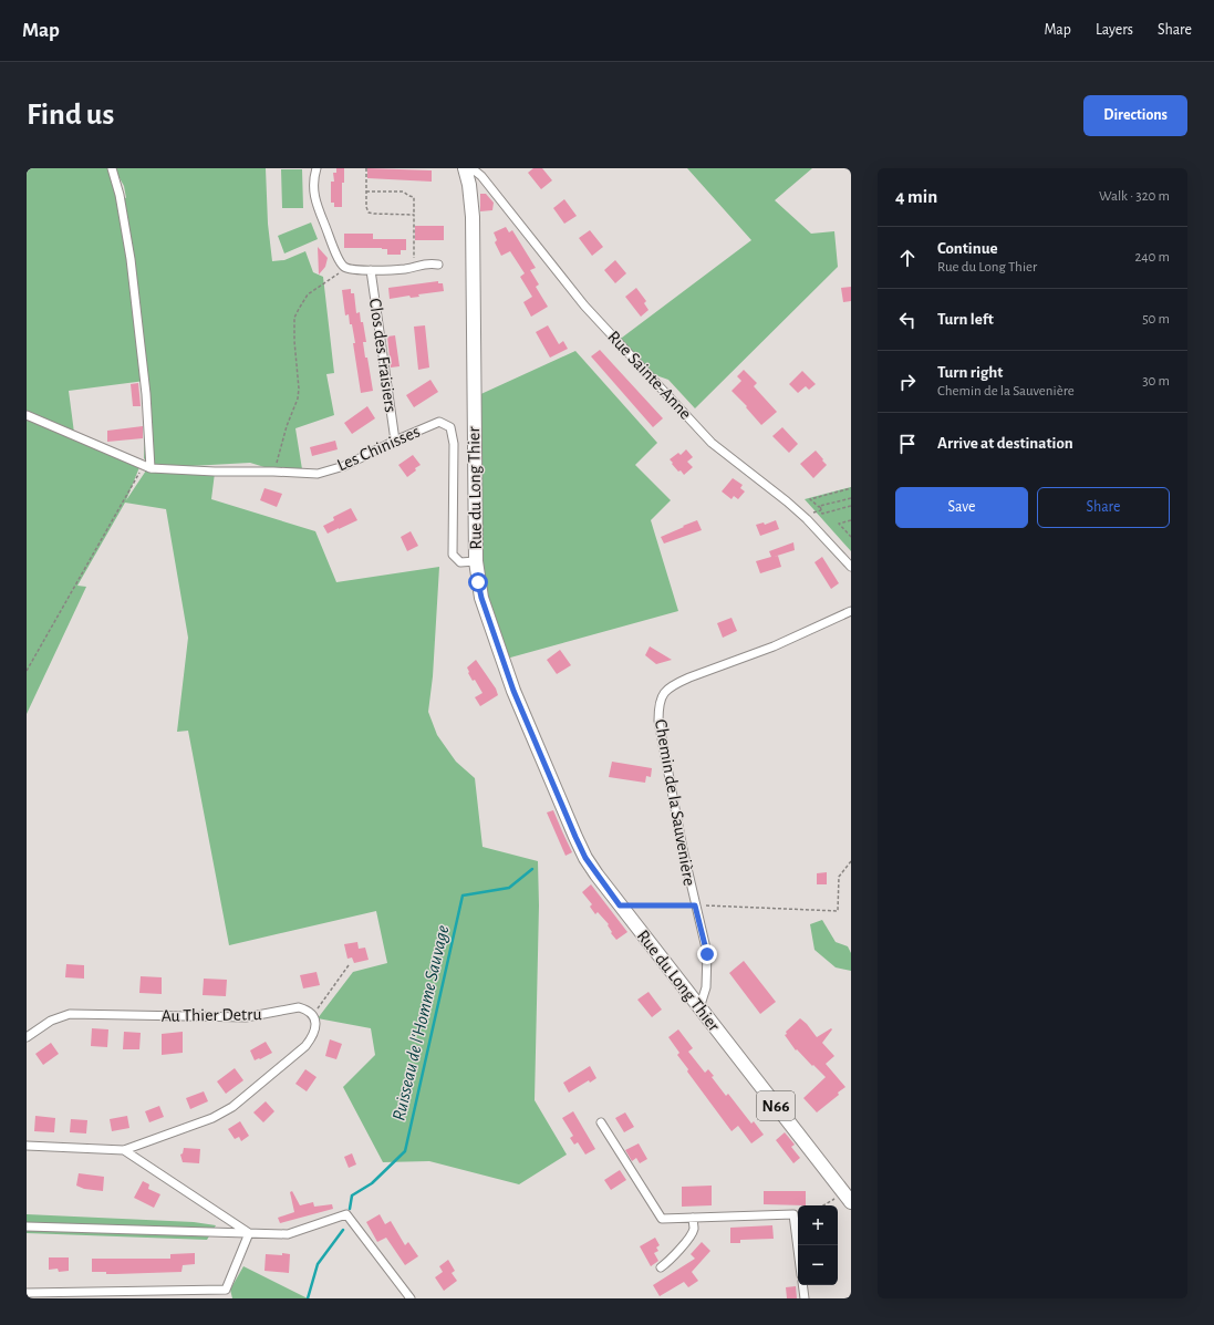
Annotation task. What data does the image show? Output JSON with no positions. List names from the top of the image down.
{
  "streets": {
    "main road": ["Rue du Long Thier", "N66"],
    "street": [
      "Clos des Fraisiers",
      "Rue Sainte-Anne",
      "Les Chinisses",
      "Chemin de la Sauvenière",
      "Au Thier Detru"
    ]
  },
  "crossings": [
    ["Clos des Fraisiers", "Les Chinisses"],
    ["Rue Sainte-Anne", "Rue du Long Thier"],
    ["Les Chinisses", "Rue du Long Thier"],
    ["Rue du Long Thier", "Chemin de la Sauvenière"]
  ],
  "water": ["Ruisseau de l'Homme Sauvage"],
  "page": {
    "header": "Map",
    "nav": ["Map", "Layers", "Share"],
    "buttons": [
      "Directions",
      ["Save", "Share"]
    ],
    "title": "Find us",
    "heading": ["4 min", "Walk · 320 m"],
    "list": [
      ["Continue", "Rue du Long Thier", "240 m"],
      ["Turn left", "50 m"],
      ["Turn right", "Chemin de la Sauvenière", "30 m"],
      "Arrive at destination"
    ],
    "map_buttons": ["+", "−"]
  }
}
